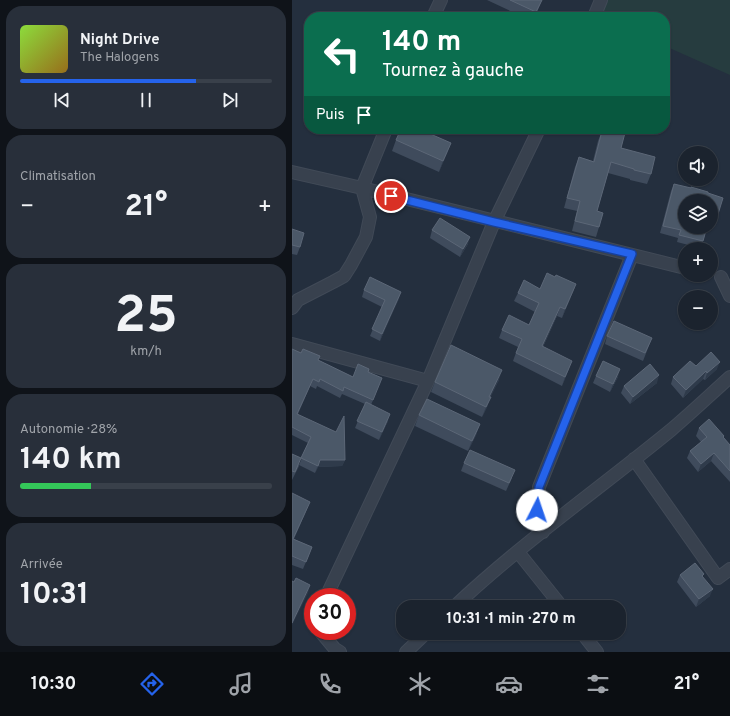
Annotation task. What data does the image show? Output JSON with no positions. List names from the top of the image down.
{
  "page": {
    "turn": ["140 m", "Tournez à gauche"],
    "song": ["Night Drive", "The Halogens"],
    "then": "Puis",
    "tile": [
      "Climatisation",
      ["25", "km/h"],
      ["Autonomie · 28%", "140 km"],
      ["Arrivée", "10:31"]
    ],
    "map_buttons": ["+", "−"],
    "heat": ["−", "21°", "+"],
    "limit": "30",
    "trip": "10:31 · 1 min · 270 m",
    "tabs": ["10:30", "21°"]
  }
}
